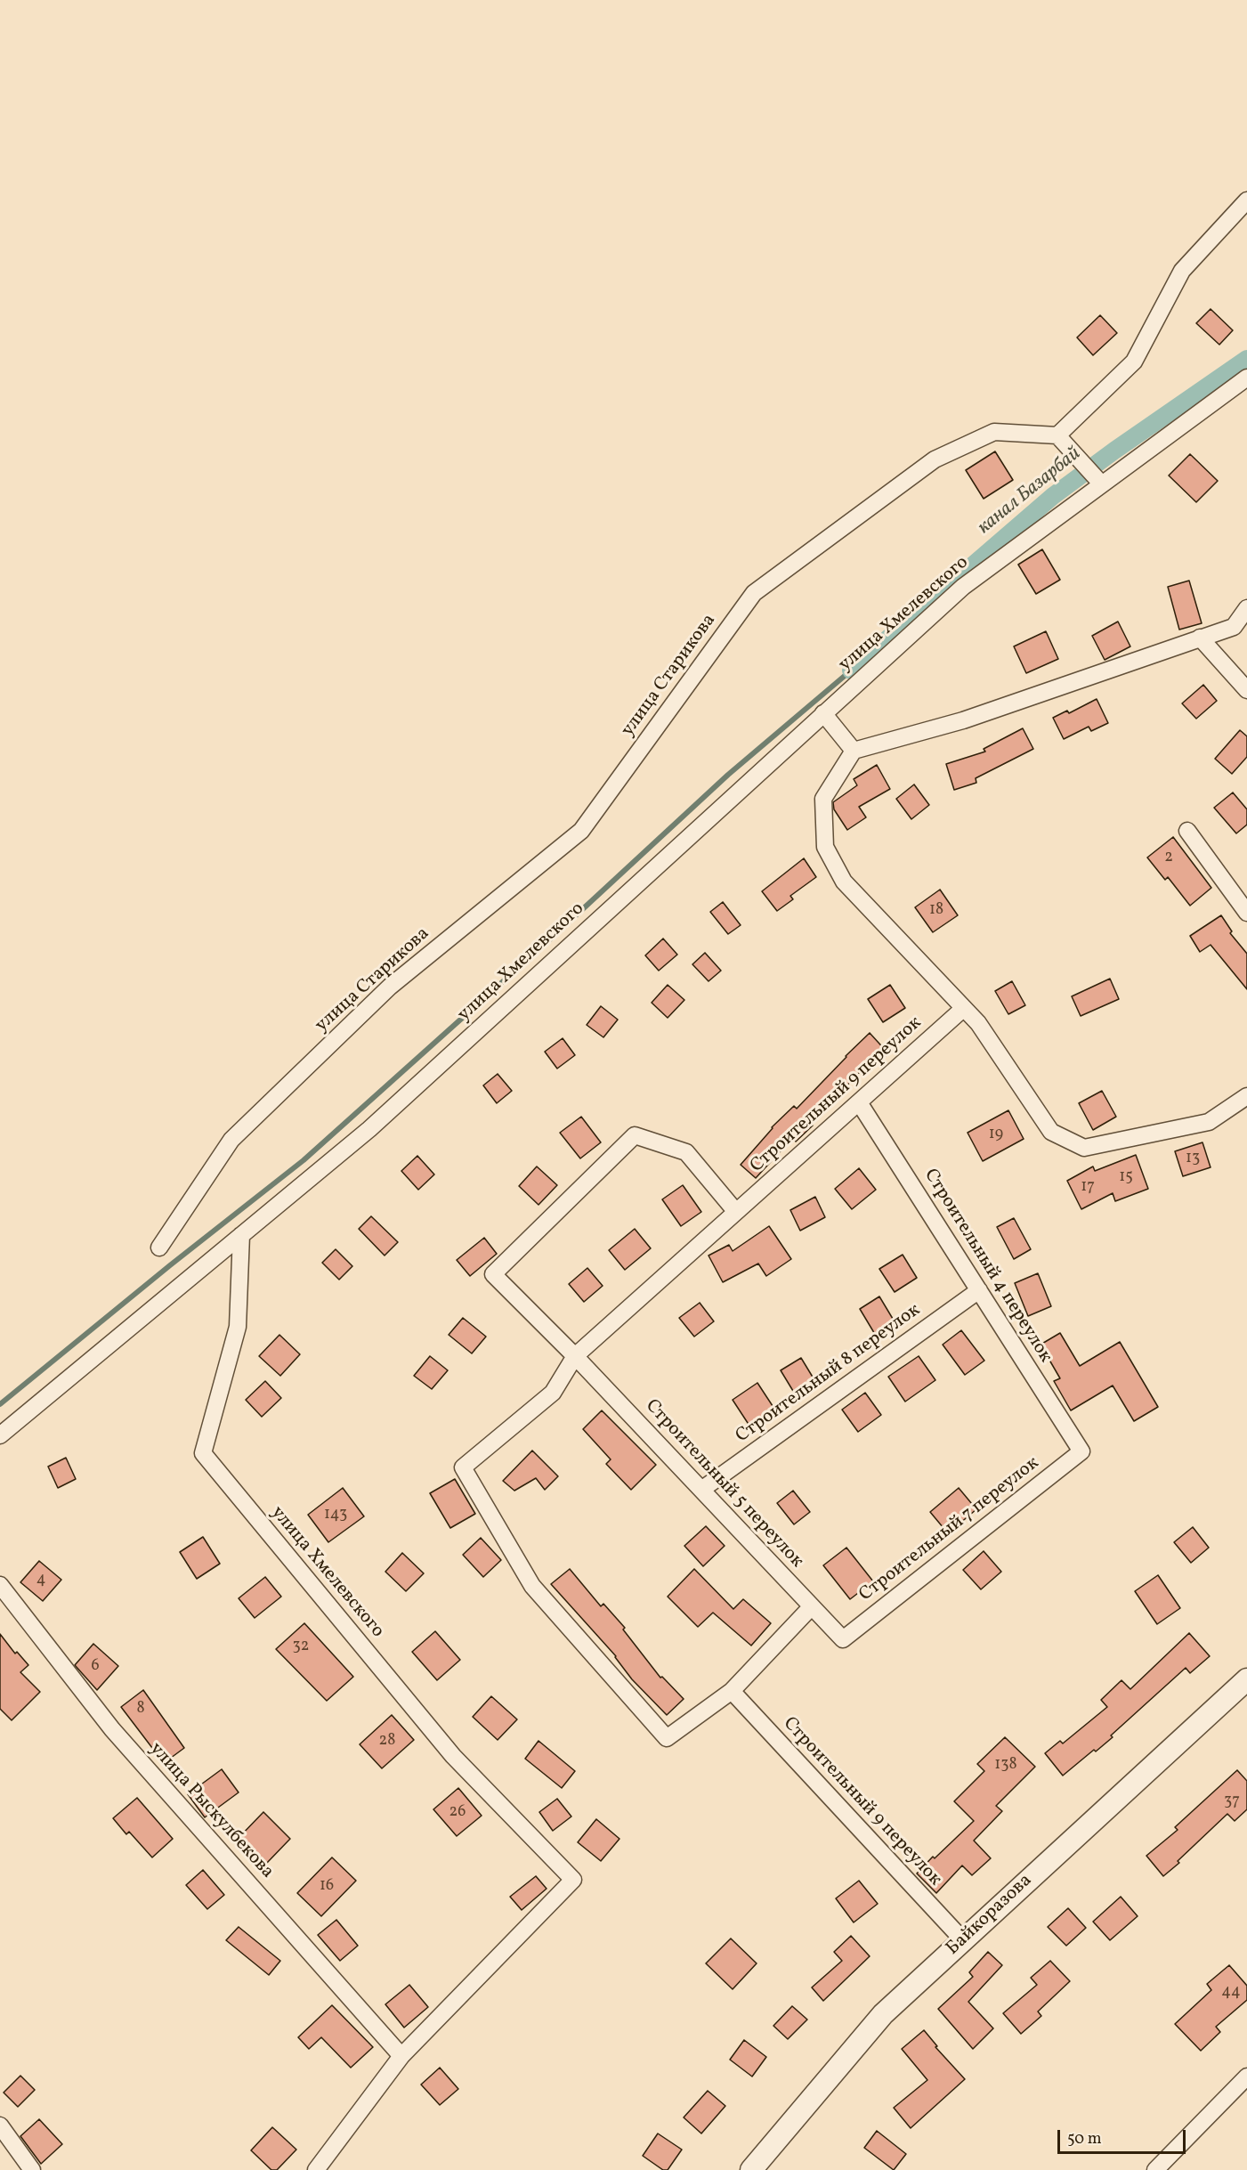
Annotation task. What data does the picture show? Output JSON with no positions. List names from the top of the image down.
{
  "streets": {
    "street": [
      "улица Хмелевского",
      "улица Старикова",
      "Строительный 9 переулок",
      "Строительный 4 переулок",
      "Строительный 8 переулок",
      "Строительный 5 переулок",
      "Строительный 7 переулок",
      "улица Рыскулбекова",
      "Байкоразова"
    ]
  },
  "crossings": [
    ["улица Хмелевского", "улица Рыскулбекова"],
    ["Строительный 9 переулок", "Строительный 4 переулок"],
    ["Строительный 9 переулок", "Строительный 5 переулок"],
    ["Строительный 9 переулок", "Байкоразова"],
    ["Строительный 4 переулок", "Строительный 8 переулок"],
    ["Строительный 4 переулок", "Строительный 7 переулок"],
    ["Строительный 8 переулок", "Строительный 5 переулок"],
    ["Строительный 5 переулок", "Строительный 7 переулок"]
  ],
  "water": ["канал Базарбай"],
  "house_numbers": [
    "2",
    "18",
    "19",
    "13",
    "15",
    "17",
    "143",
    "4",
    "32",
    "6",
    "8",
    "28",
    "138",
    "37",
    "26",
    "16",
    "44"
  ],
  "scale_bar": "50 m"
}
